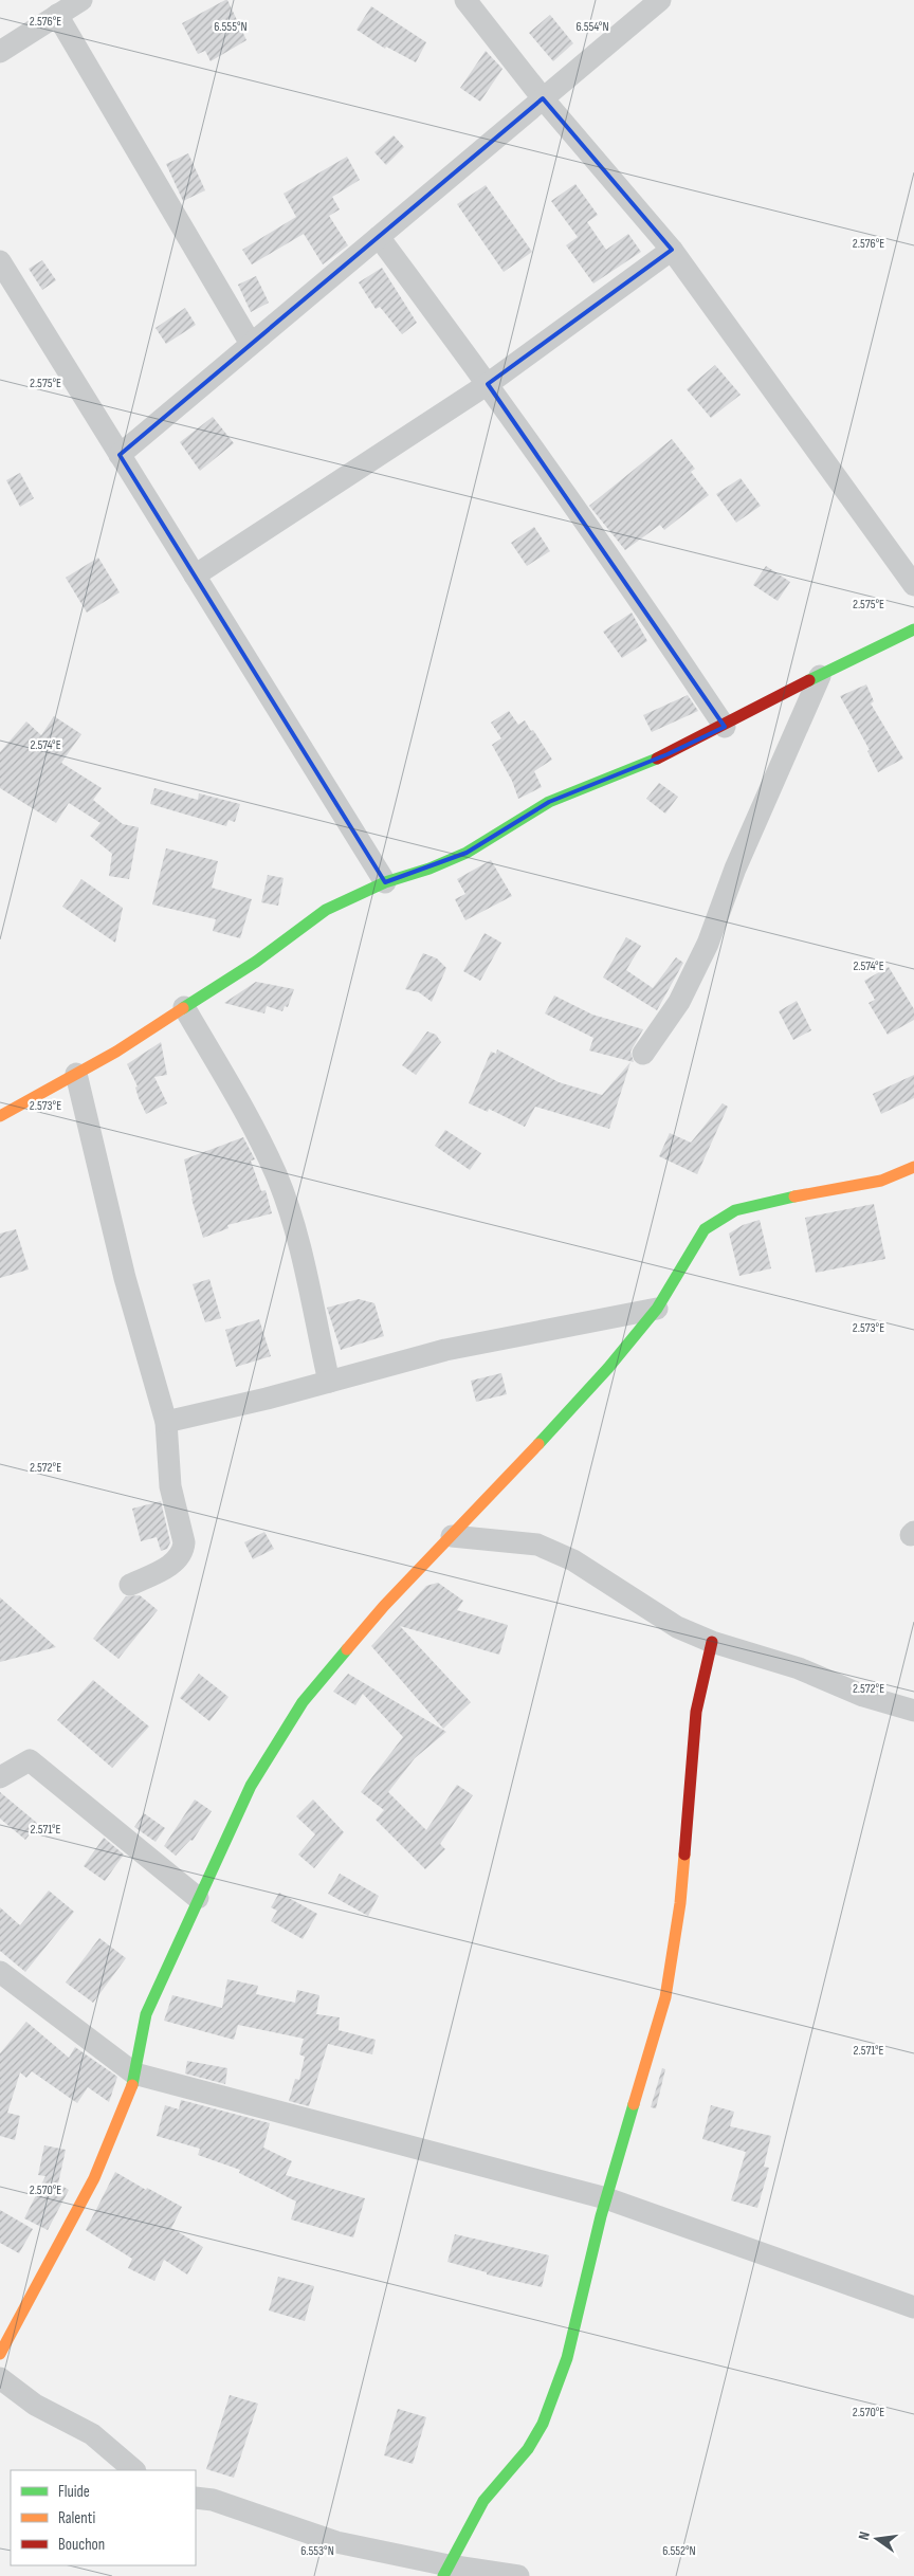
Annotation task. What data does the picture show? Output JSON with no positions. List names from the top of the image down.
{
  "legend": ["Fluide", "Ralenti", "Bouchon"],
  "north": "left",
  "coordinates": [
    "2.576°E",
    "6.555°N",
    "6.554°N",
    "2.575°E",
    "2.574°E",
    "2.573°E",
    "2.572°E",
    "2.571°E",
    "2.570°E",
    "6.553°N",
    "6.552°N"
  ]
}
